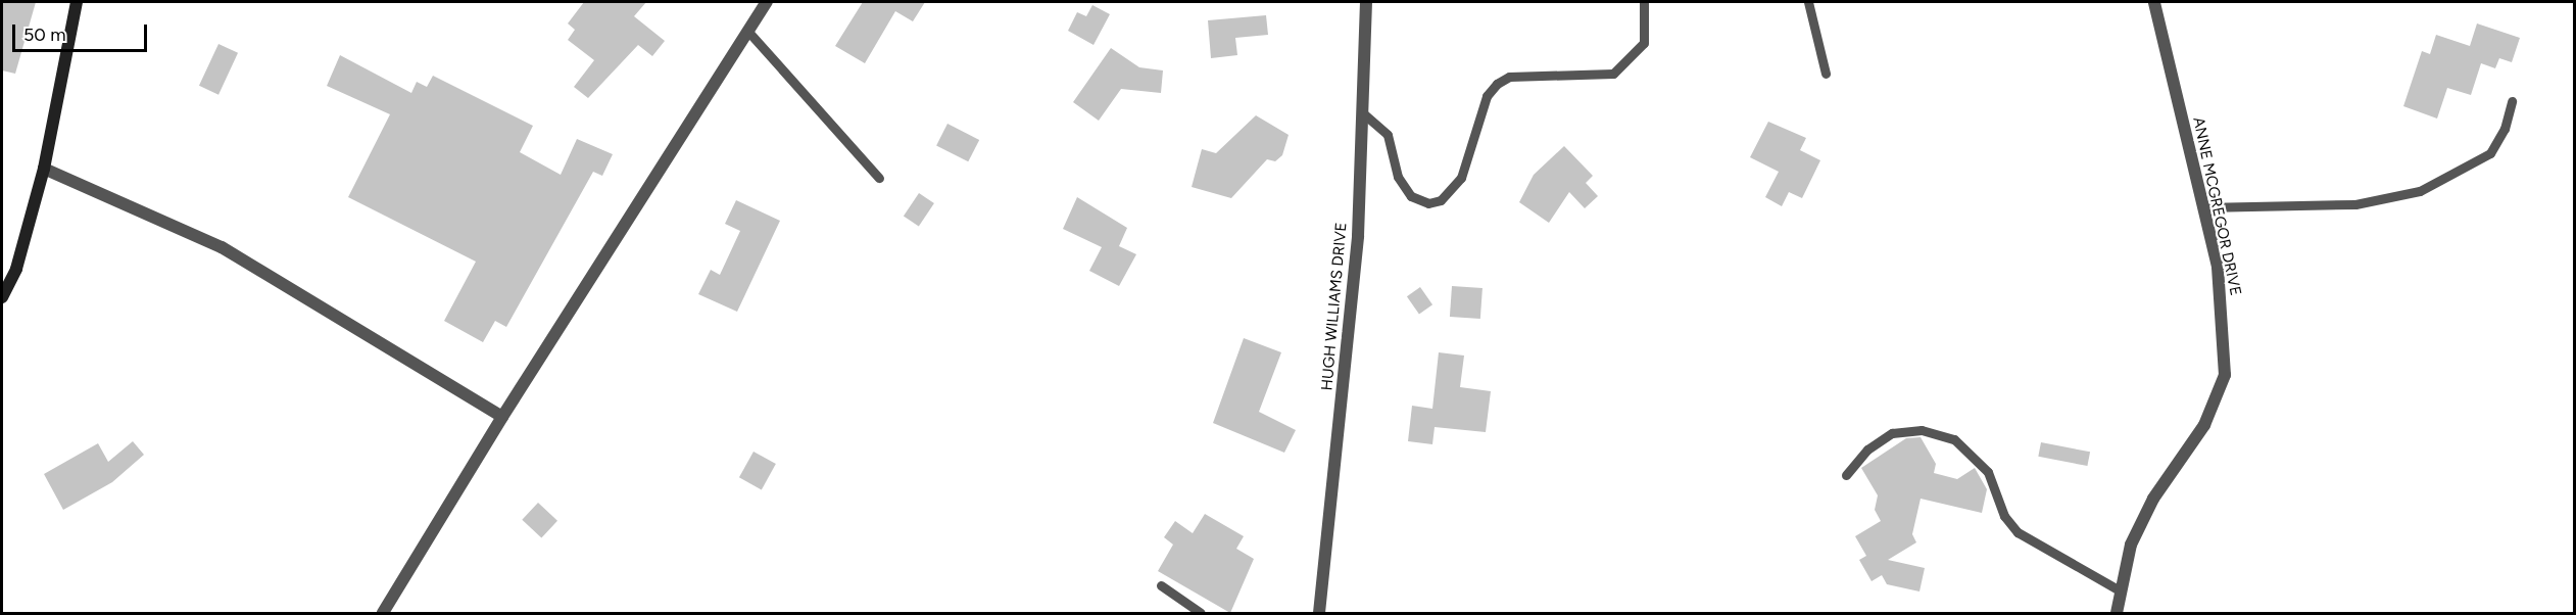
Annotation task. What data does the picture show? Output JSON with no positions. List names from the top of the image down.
{
  "streets": {
    "street": ["ANNE MCGREGOR DRIVE", "HUGH WILLIAMS DRIVE"]
  },
  "scale_bar": "50 m"
}
